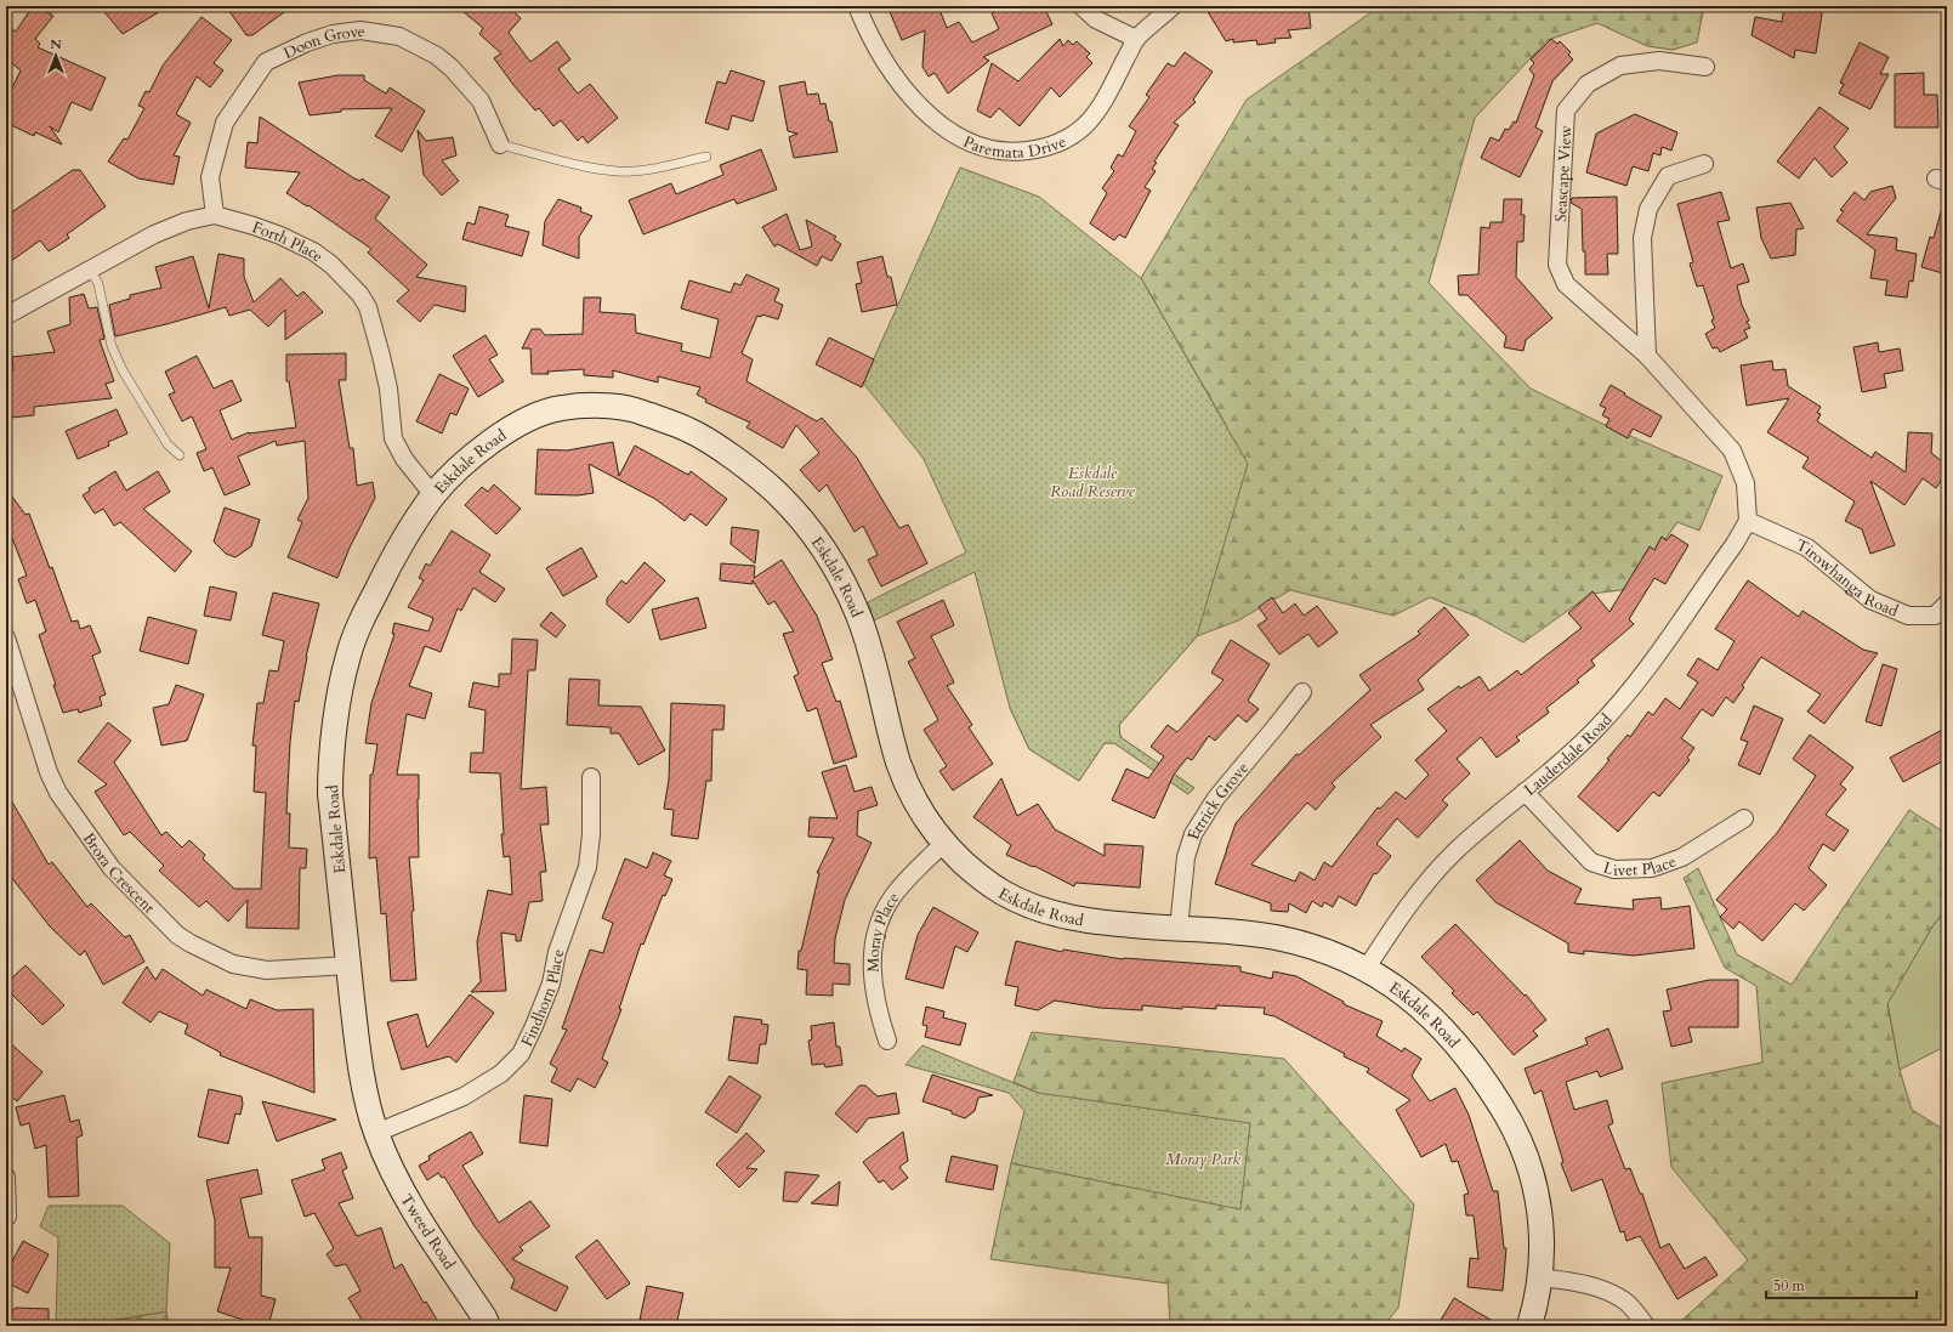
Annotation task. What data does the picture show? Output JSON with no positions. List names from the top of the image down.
{
  "streets": {
    "street": [
      "Doon Grove",
      "Paremata Drive",
      "Seascape View",
      "Forth Place",
      "Eskdale Road",
      "Tirowhanga Road",
      "Lauderdale Road",
      "Ettrick Grove",
      "Livet Place",
      "Brora Crescent",
      "Moray Place",
      "Findhorn Place",
      "Tweed Road"
    ]
  },
  "crossings": [
    ["Doon Grove", "Forth Place"],
    ["Seascape View", "Tirowhanga Road"],
    ["Seascape View", "Lauderdale Road"],
    ["Forth Place", "Eskdale Road"],
    ["Eskdale Road", "Lauderdale Road"],
    ["Eskdale Road", "Ettrick Grove"],
    ["Eskdale Road", "Brora Crescent"],
    ["Eskdale Road", "Moray Place"],
    ["Eskdale Road", "Findhorn Place"],
    ["Eskdale Road", "Tweed Road"],
    ["Tirowhanga Road", "Lauderdale Road"],
    ["Lauderdale Road", "Livet Place"],
    ["Findhorn Place", "Tweed Road"]
  ],
  "parks": ["Eskdale Road Reserve", "Moray Park"],
  "scale_bar": "50 m",
  "north": "top"
}
